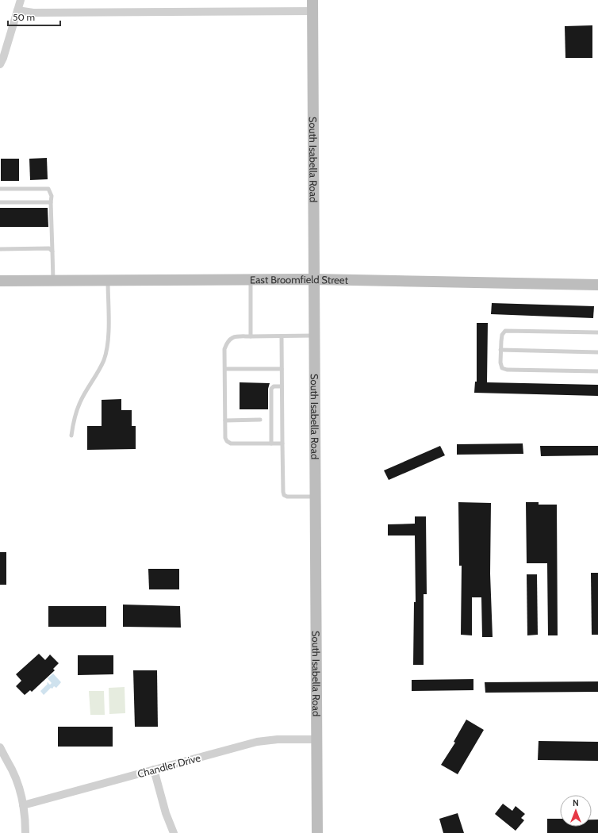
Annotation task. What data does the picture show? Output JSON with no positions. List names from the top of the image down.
{
  "streets": {
    "main road": ["South Isabella Road", "East Broomfield Street"],
    "street": ["Chandler Drive"]
  },
  "crossings": [
    ["South Isabella Road", "East Broomfield Street"],
    ["South Isabella Road", "Chandler Drive"]
  ],
  "scale_bar": "50 m",
  "north": "top"
}
